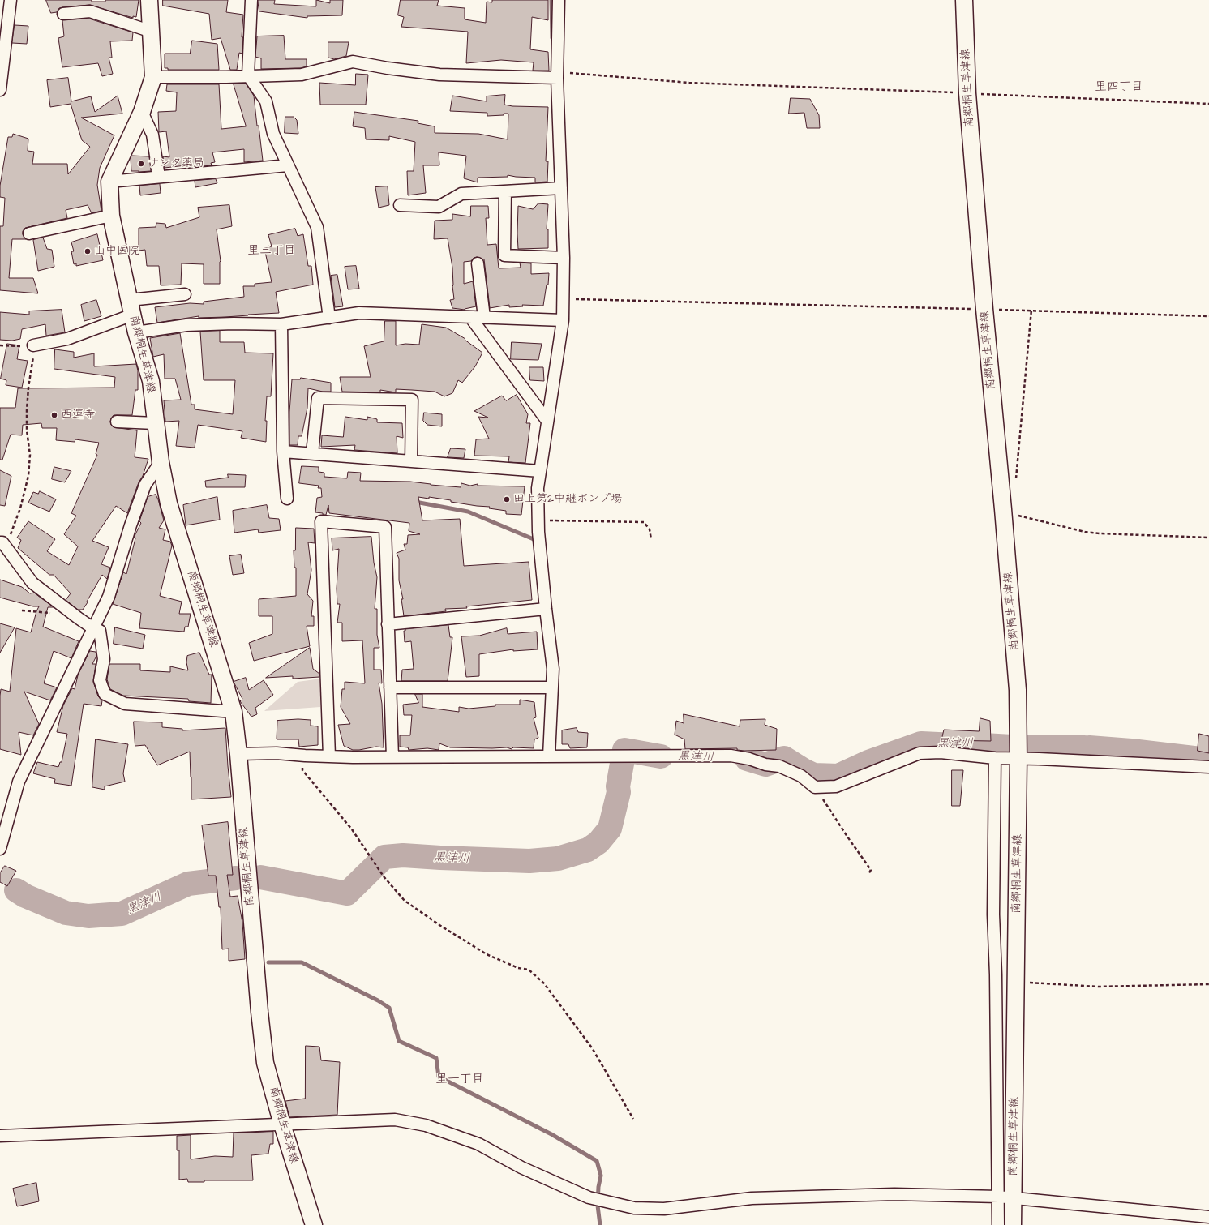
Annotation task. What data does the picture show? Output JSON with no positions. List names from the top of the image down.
{
  "streets": {
    "main road": ["南郷桐生草津線"]
  },
  "districts": ["里四丁目", "里三丁目", "里一丁目"],
  "water": ["黒津川"],
  "places": [
    "サンタ薬局",
    "山中医院",
    "西運寺",
    "田上第2中継ポンプ場"
  ]
}
